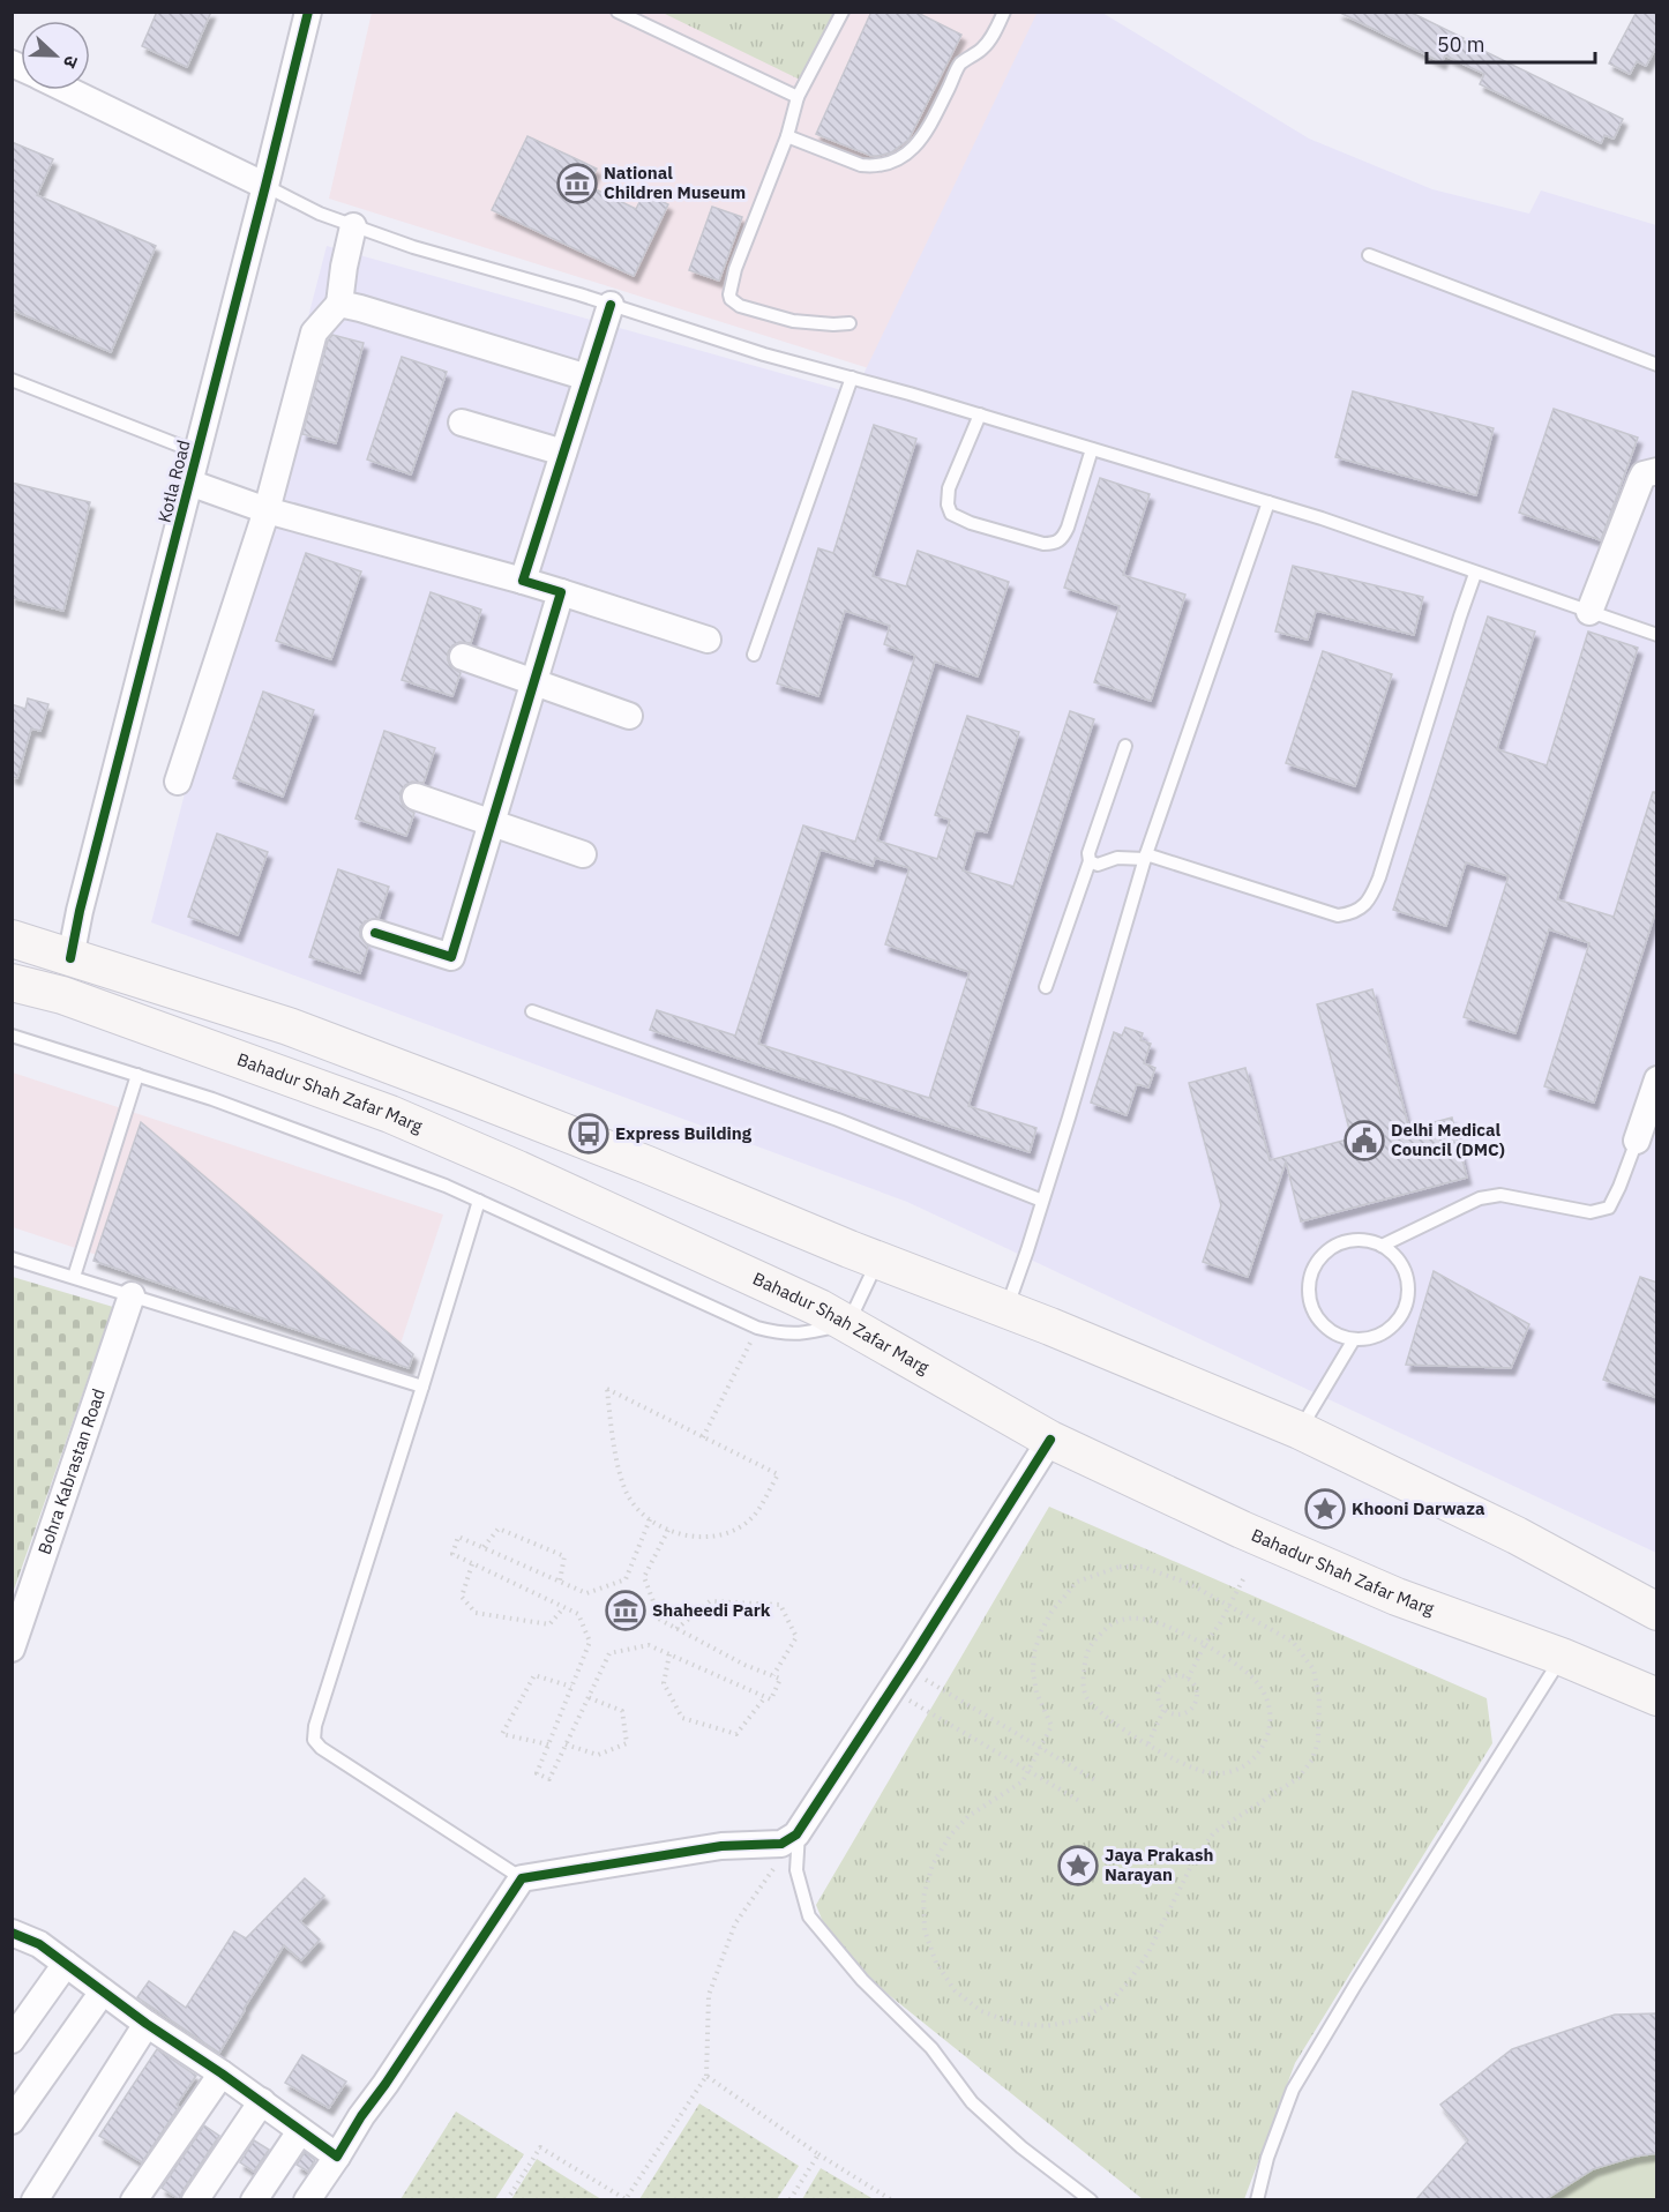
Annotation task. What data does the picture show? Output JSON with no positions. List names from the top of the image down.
{
  "streets": {
    "main road": ["Bahadur Shah Zafar Marg"],
    "street": ["Kotla Road", "Bohra Kabrastan Road"]
  },
  "places": {
    "museum": ["National Children Museum", "Shaheedi Park"],
    "bus stop": ["Express Building"],
    "public building": ["Delhi Medical Council (DMC)"],
    "place": ["Khooni Darwaza", "Jaya Prakash Narayan"]
  },
  "scale_bar": "50 m",
  "north": "right"
}
